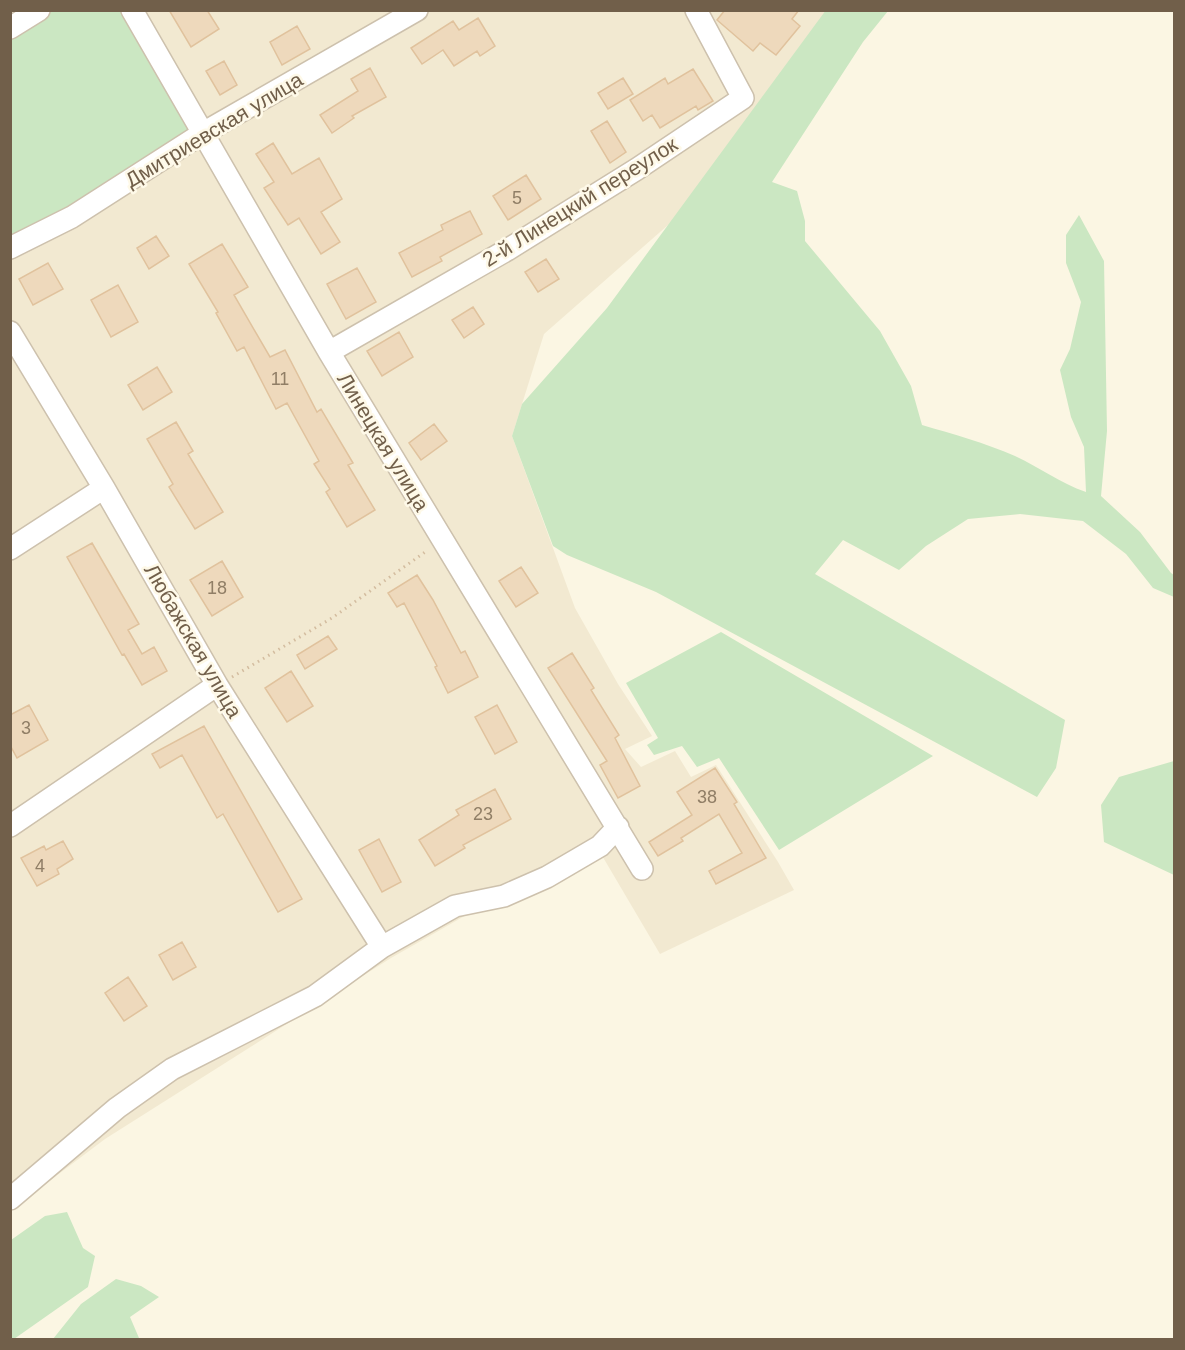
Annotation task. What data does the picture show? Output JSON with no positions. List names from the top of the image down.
{
  "streets": {
    "street": [
      "Дмитриевская улица",
      "2-й Линецкий переулок",
      "Линецкая улица",
      "Любажская улица"
    ]
  },
  "crossings": [
    ["Дмитриевская улица", "Линецкая улица"],
    ["2-й Линецкий переулок", "Линецкая улица"]
  ],
  "house_numbers": [
    "5",
    "11",
    "18",
    "3",
    "38",
    "23",
    "4"
  ]
}
